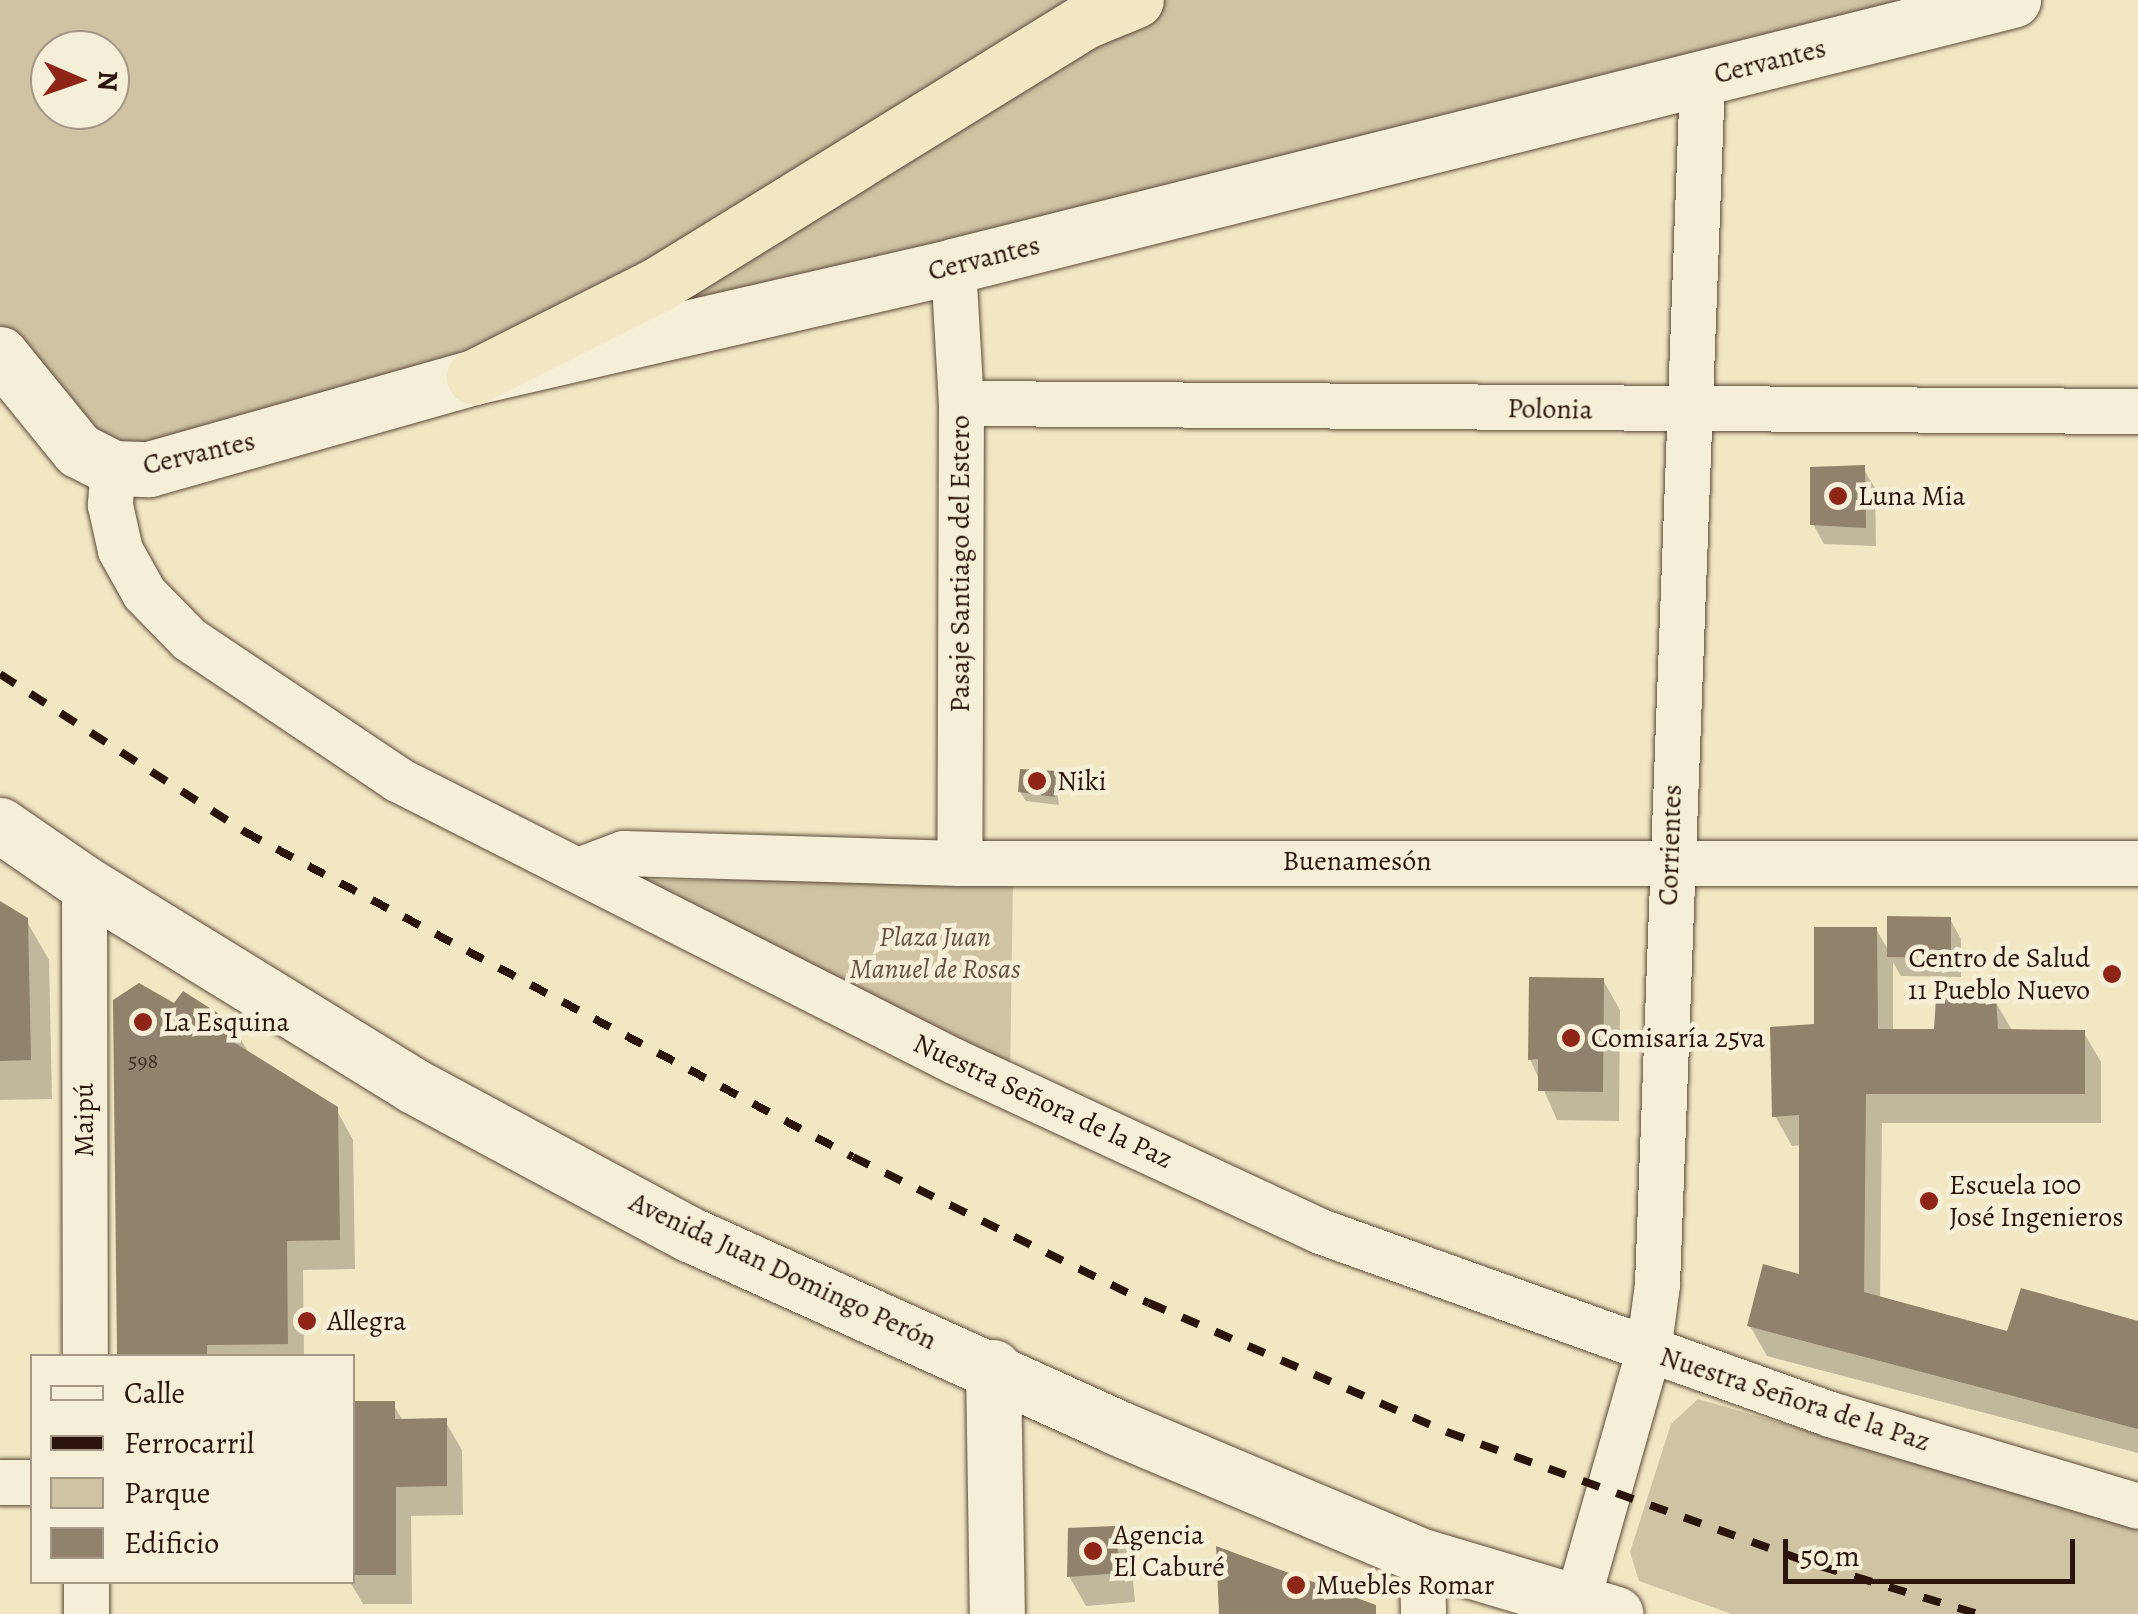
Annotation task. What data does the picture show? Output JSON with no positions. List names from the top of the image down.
{
  "streets": {
    "main road": ["Cervantes", "Avenida Juan Domingo Perón"],
    "street": [
      "Polonia",
      "Pasaje Santiago del Estero",
      "Corrientes",
      "Buenamesón",
      "Nuestra Señora de la Paz",
      "Maipú"
    ]
  },
  "crossings": [
    ["Cervantes", "Pasaje Santiago del Estero"],
    ["Cervantes", "Corrientes"],
    ["Cervantes", "Nuestra Señora de la Paz"],
    ["Polonia", "Pasaje Santiago del Estero"],
    ["Polonia", "Corrientes"],
    ["Pasaje Santiago del Estero", "Buenamesón"],
    ["Corrientes", "Buenamesón"],
    ["Corrientes", "Nuestra Señora de la Paz"],
    ["Corrientes", "Avenida Juan Domingo Perón"],
    ["Buenamesón", "Nuestra Señora de la Paz"],
    ["Maipú", "Avenida Juan Domingo Perón"]
  ],
  "parks": ["Plaza Juan Manuel de Rosas"],
  "places": [
    "Luna Mia",
    "Niki",
    "Centro de Salud 11 Pueblo Nuevo",
    "La Esquina",
    "Comisaría 25va",
    "Escuela 100 José Ingenieros",
    "Allegra",
    "Agencia El Caburé",
    "Muebles Romar"
  ],
  "house_numbers": ["598"],
  "legend": [
    "Calle",
    "Ferrocarril",
    "Parque",
    "Edificio"
  ],
  "scale_bar": "50 m",
  "north": "right"
}
